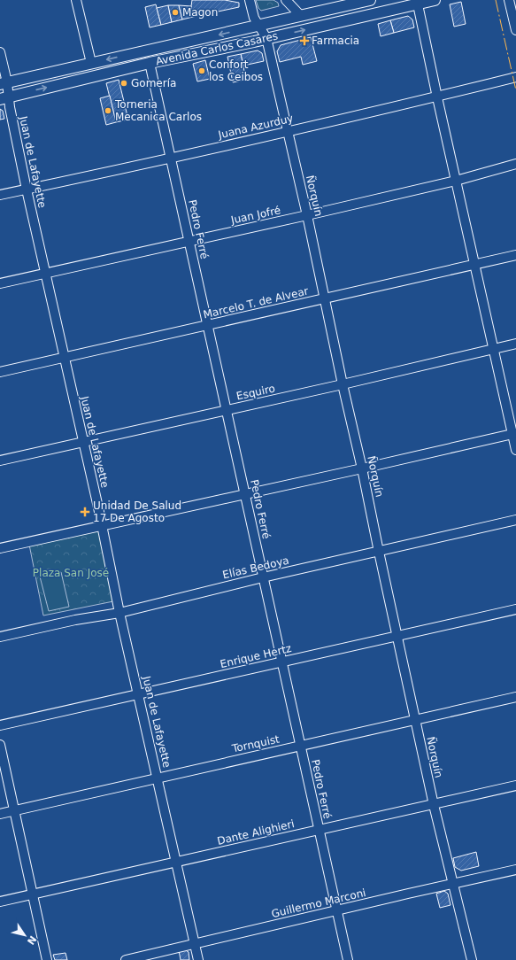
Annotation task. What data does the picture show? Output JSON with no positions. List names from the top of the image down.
{
  "streets": {
    "main road": ["Avenida Carlos Casares"],
    "street": [
      "Juana Azurduy",
      "Juan de Lafayette",
      "Ñorquín",
      "Juan Jofré",
      "Pedro Ferré",
      "Marcelo T. de Alvear",
      "Esquiro",
      "Elías Bedoya",
      "Enrique Hertz",
      "Tornquist",
      "Dante Alighieri",
      "Guillermo Marconi"
    ]
  },
  "crossings": [
    ["Avenida Carlos Casares", "Juan de Lafayette"],
    ["Avenida Carlos Casares", "Ñorquín"],
    ["Avenida Carlos Casares", "Pedro Ferré"],
    ["Juana Azurduy", "Juan de Lafayette"],
    ["Juana Azurduy", "Ñorquín"],
    ["Juana Azurduy", "Pedro Ferré"],
    ["Juan de Lafayette", "Juan Jofré"],
    ["Juan de Lafayette", "Marcelo T. de Alvear"],
    ["Juan de Lafayette", "Esquiro"],
    ["Juan de Lafayette", "Elías Bedoya"],
    ["Juan de Lafayette", "Enrique Hertz"],
    ["Juan de Lafayette", "Tornquist"],
    ["Juan de Lafayette", "Dante Alighieri"],
    ["Juan de Lafayette", "Guillermo Marconi"],
    ["Ñorquín", "Juan Jofré"],
    ["Ñorquín", "Marcelo T. de Alvear"],
    ["Ñorquín", "Esquiro"],
    ["Ñorquín", "Elías Bedoya"],
    ["Ñorquín", "Enrique Hertz"],
    ["Ñorquín", "Tornquist"],
    ["Ñorquín", "Dante Alighieri"],
    ["Ñorquín", "Guillermo Marconi"],
    ["Juan Jofré", "Pedro Ferré"],
    ["Pedro Ferré", "Marcelo T. de Alvear"],
    ["Pedro Ferré", "Esquiro"],
    ["Pedro Ferré", "Elías Bedoya"],
    ["Pedro Ferré", "Enrique Hertz"],
    ["Pedro Ferré", "Tornquist"],
    ["Pedro Ferré", "Dante Alighieri"],
    ["Pedro Ferré", "Guillermo Marconi"]
  ],
  "parks": ["Plaza San José"],
  "places": {
    "other": [
      "Magon",
      "Confort los Ceibos",
      "Gomería",
      "Torneria Mecanica Carlos"
    ],
    "health": ["Farmacia", "Unidad De Salud 17 De Agosto"]
  },
  "north": "bottom right"
}
